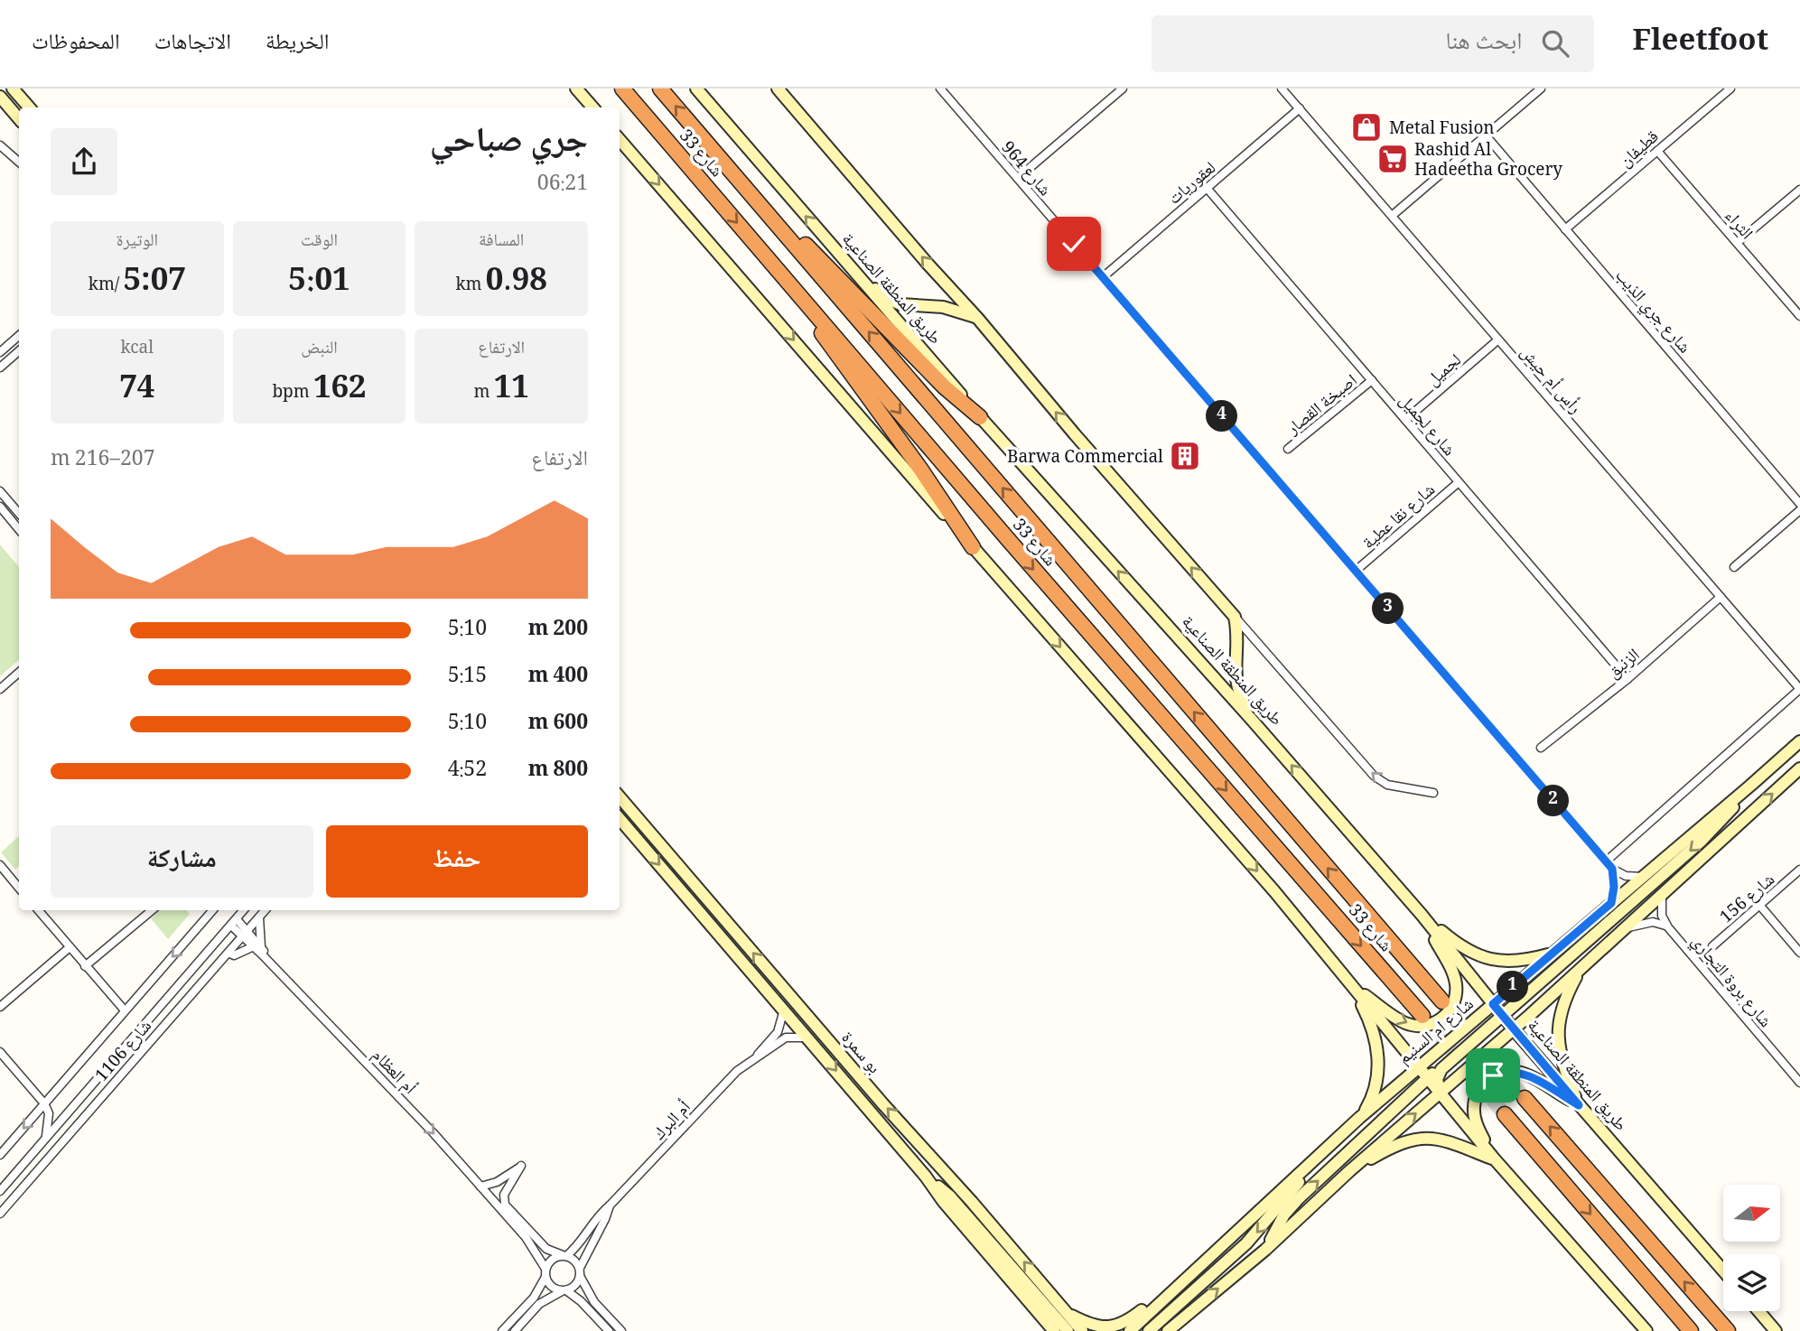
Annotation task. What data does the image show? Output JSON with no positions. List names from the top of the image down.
{
  "streets": {
    "highway": ["شارع 33"],
    "street": [
      "قطيفان",
      "شارع 964",
      "لعقوريات",
      "الثراء",
      "طريق المنطقة الصناعية",
      "شارع جري الذيب",
      "لجميل",
      "رأس أم حيش",
      "اصبخة القصار",
      "شارع لجميل",
      "شارع نقا عطية",
      "الزنبق",
      "شارع 156",
      "شارع بروة التجاري",
      "شارع ام السنيم",
      "شارع 1106",
      "بو سمرة",
      "أم العظام",
      "أم البرك"
    ]
  },
  "crossings": [
    ["قطيفان", "الثراء"],
    ["قطيفان", "شارع جري الذيب"],
    ["شارع 964", "لعقوريات"],
    ["شارع 964", "شارع نقا عطية"],
    ["لعقوريات", "رأس أم حيش"],
    ["لعقوريات", "شارع لجميل"],
    ["طريق المنطقة الصناعية", "شارع ام السنيم"],
    ["لجميل", "رأس أم حيش"],
    ["لجميل", "شارع لجميل"],
    ["رأس أم حيش", "الزنبق"],
    ["اصبخة القصار", "شارع لجميل"],
    ["شارع لجميل", "شارع نقا عطية"],
    ["شارع لجميل", "الزنبق"],
    ["شارع 1106", "أم العظام"],
    ["بو سمرة", "أم البرك"],
    ["أم العظام", "أم البرك"]
  ],
  "one_way": ["أم العظام"],
  "places": {
    "shop": ["Metal Fusion"],
    "supermarket": ["Rashid Al Hadeetha Grocery"],
    "building": ["Barwa Commercial"]
  },
  "north": "right",
  "page": {
    "header": "Fleetfoot",
    "search": "ابحث هنا",
    "nav": ["الخريطة", "الاتجاهات", "المحفوظات"],
    "heading": ["جري صباحي", "06:21"],
    "stats": [
      ["المسافة", "0.98 km"],
      ["الوقت", "5:01"],
      ["الوتيرة", "5:07 /km"],
      ["الارتفاع", "11 m"],
      ["النبض", "162 bpm"],
      ["kcal", "74"]
    ],
    "pins": [
      "4",
      "3",
      "2",
      "1"
    ],
    "chart": ["الارتفاع", "207–216 m"],
    "list": [
      {
        "name": "200 m",
        "note": "5:10"
      },
      {
        "name": "400 m",
        "note": "5:15"
      },
      {
        "name": "600 m",
        "note": "5:10"
      },
      {
        "name": "800 m",
        "note": "4:52"
      }
    ],
    "buttons": ["حفظ", "مشاركة"]
  }
}
